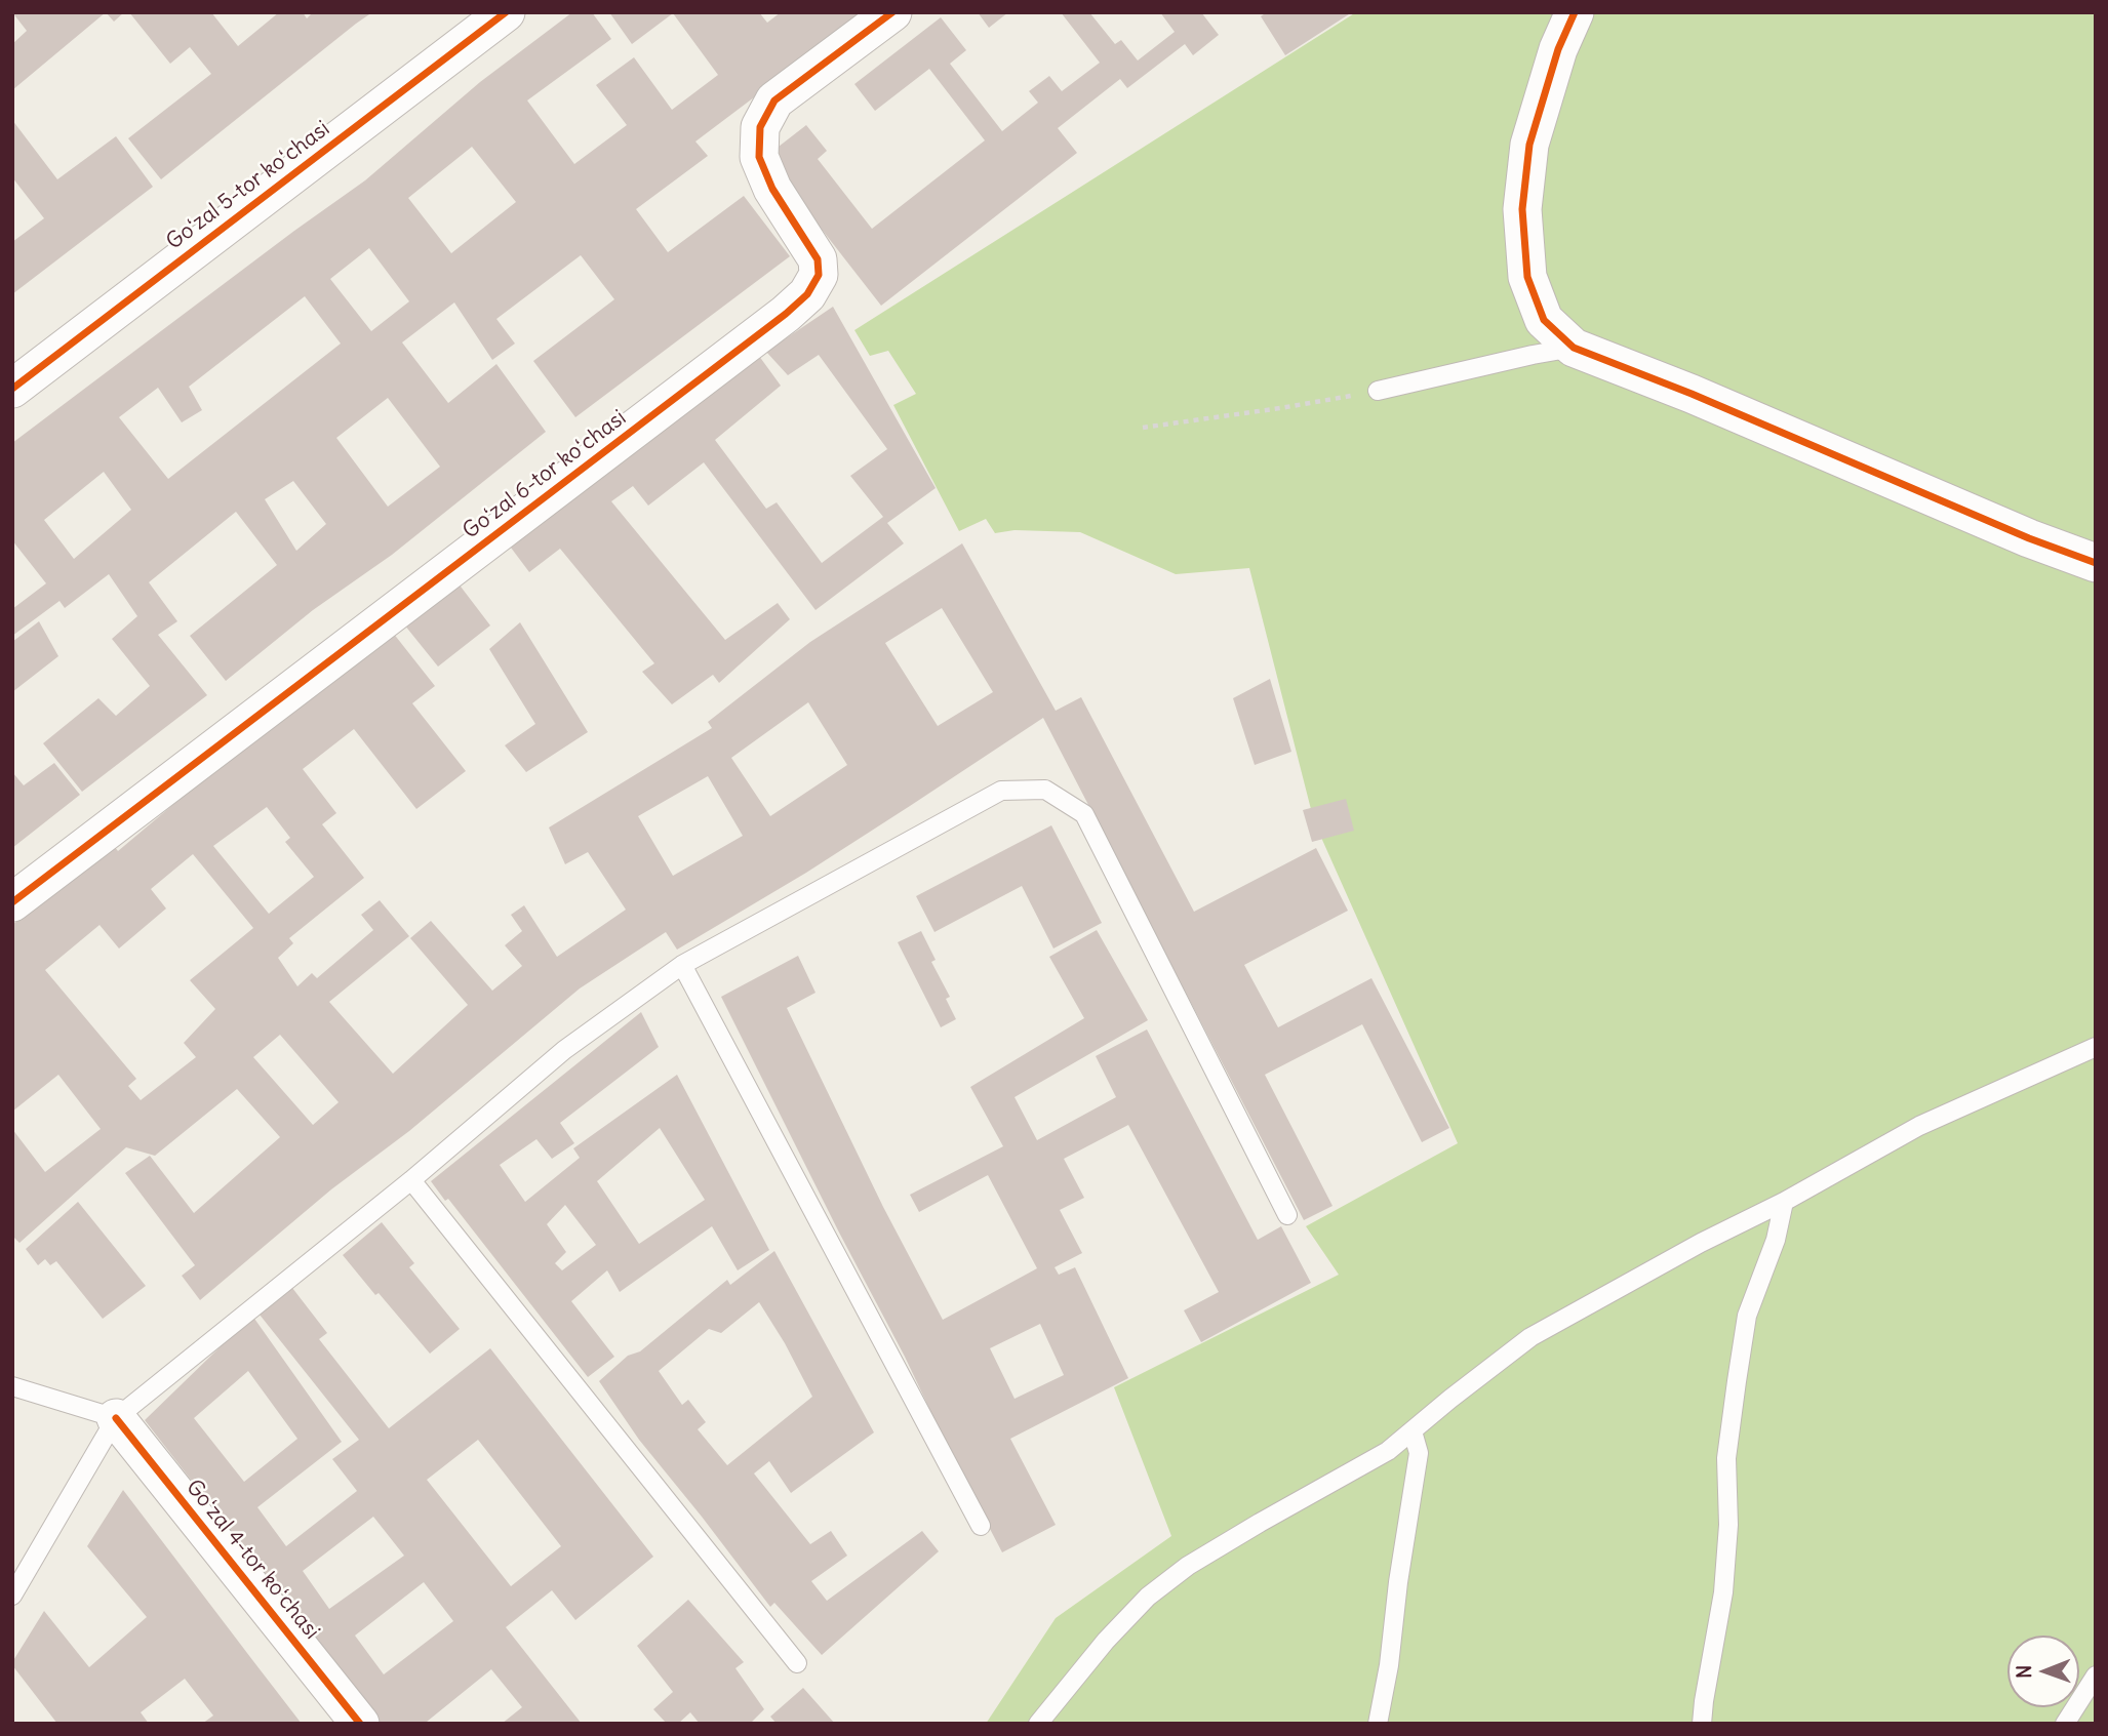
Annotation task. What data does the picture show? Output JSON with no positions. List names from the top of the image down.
{
  "streets": {
    "street": ["Goʻzal 5-tor koʻchasi", "Goʻzal 6-tor koʻchasi", "Goʻzal 4-tor koʻchasi"]
  },
  "north": "left"
}
